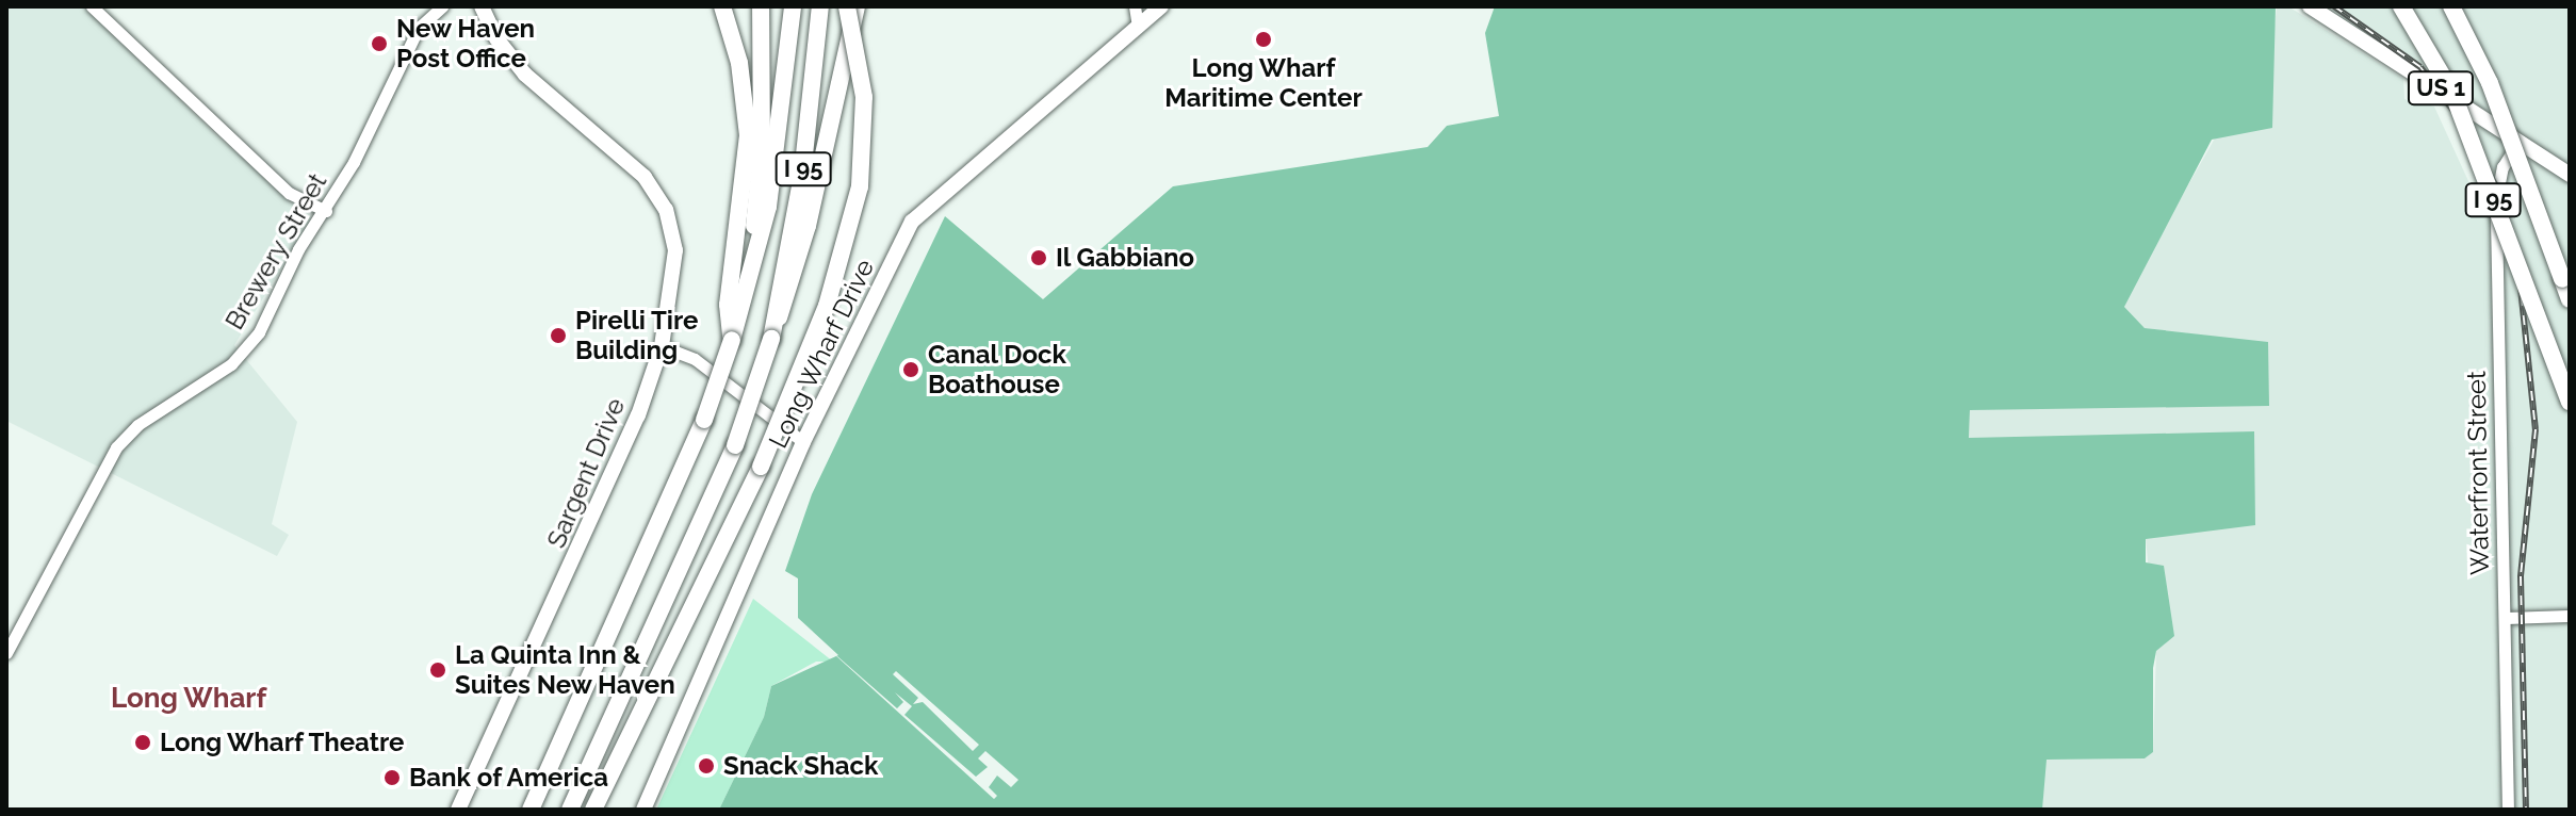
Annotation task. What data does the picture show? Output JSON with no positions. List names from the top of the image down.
{
  "streets": {
    "highway": ["I 95"],
    "main road": ["US 1", "Long Wharf Drive", "Sargent Drive"],
    "street": ["Brewery Street", "Waterfront Street"]
  },
  "crossings": [
    ["US 1", "Waterfront Street"]
  ],
  "districts": ["Long Wharf"],
  "places": [
    "Long Wharf Maritime Center",
    "New Haven Post Office",
    "Il Gabbiano",
    "Pirelli Tire Building",
    "Canal Dock Boathouse",
    "La Quinta Inn & Suites New Haven",
    "Long Wharf Theatre",
    "Snack Shack",
    "Bank of America"
  ]
}
